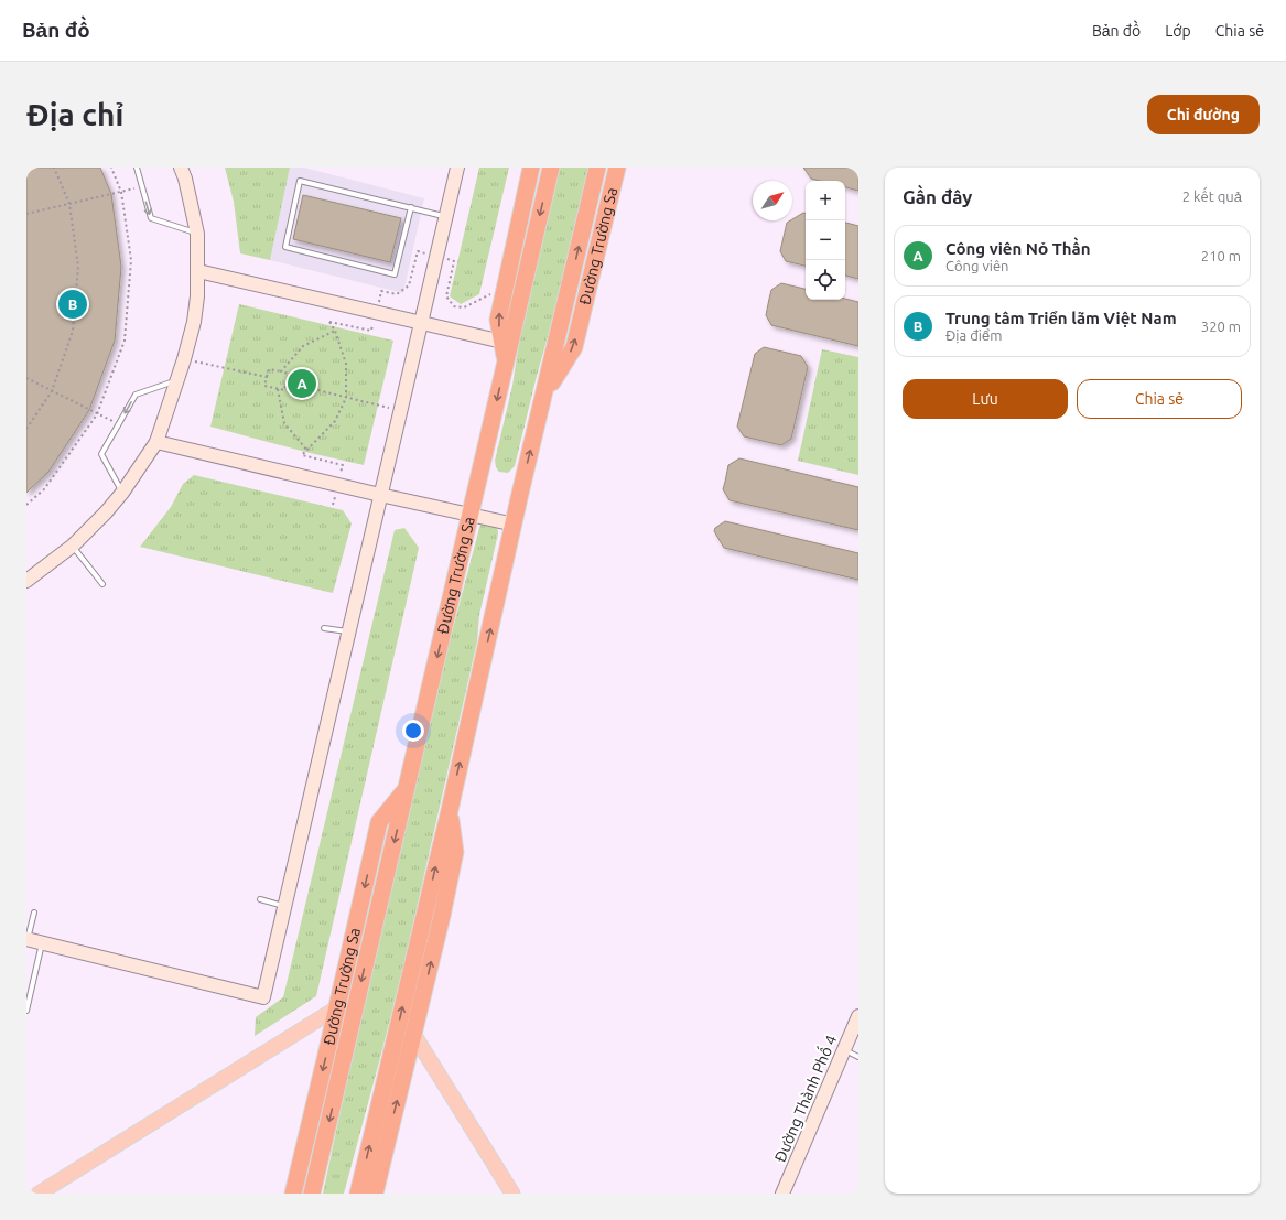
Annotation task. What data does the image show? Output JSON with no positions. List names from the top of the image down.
{
  "streets": {
    "highway": ["Đường Trường Sa"],
    "street": ["Đường Thành Phố 4"]
  },
  "north": "top right",
  "page": {
    "header": "Bản đồ",
    "nav": ["Bản đồ", "Lớp", "Chia sẻ"],
    "buttons": [
      "Chỉ đường",
      ["Lưu", "Chia sẻ"]
    ],
    "title": "Địa chỉ",
    "heading": ["Gần đây", "2 kết quả"],
    "map_buttons": ["+", "−"],
    "list": [
      {
        "mark": "A",
        "name": "Công viên Nỏ Thần",
        "note": "Công viên",
        "value": "210 m"
      },
      {
        "mark": "B",
        "name": "Trung tâm Triển lãm Việt Nam",
        "note": "Địa điểm",
        "value": "320 m"
      }
    ],
    "pins": ["B", "A"]
  }
}
